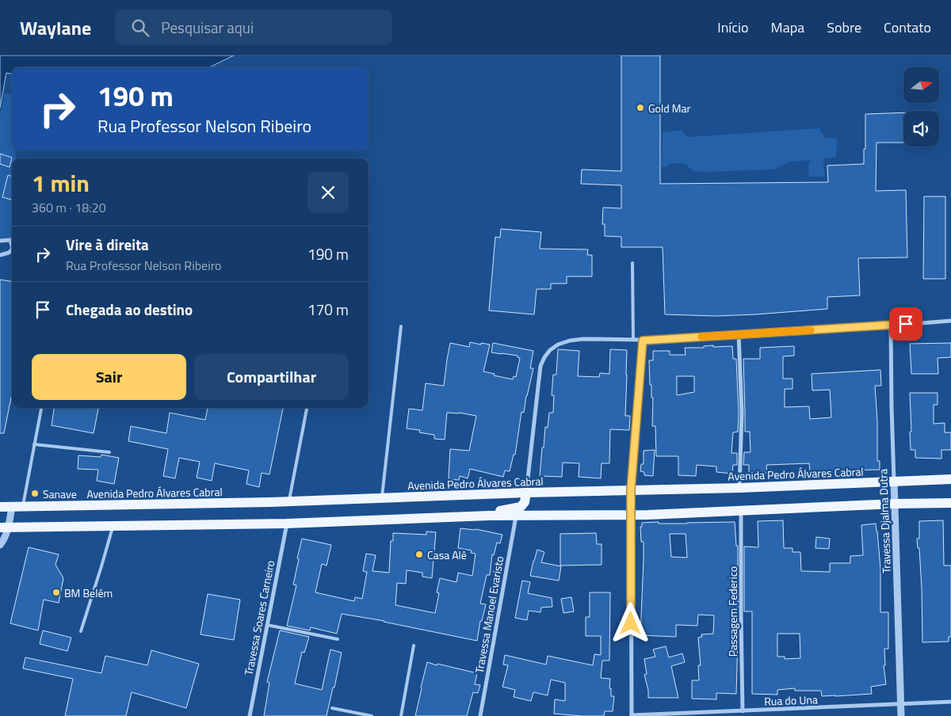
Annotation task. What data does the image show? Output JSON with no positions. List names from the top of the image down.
{
  "streets": {
    "main road": ["Avenida Pedro Álvares Cabral"],
    "street": [
      "Travessa Djalma Dutra",
      "Passagem Federico",
      "Travessa Manoel Evaristo",
      "Travessa Soares Carneiro",
      "Rua do Una"
    ]
  },
  "crossings": [
    ["Avenida Pedro Álvares Cabral", "Travessa Djalma Dutra"],
    ["Travessa Djalma Dutra", "Rua do Una"],
    ["Passagem Federico", "Rua do Una"]
  ],
  "places": [
    "Gold Mar",
    "Sanave",
    "Casa Alê",
    "BM Belém"
  ],
  "north": "right",
  "page": {
    "header": "Waylane",
    "search": "Pesquisar aqui",
    "nav": [
      "Início",
      "Mapa",
      "Sobre",
      "Contato"
    ],
    "turn": ["190 m", "Rua Professor Nelson Ribeiro"],
    "heading": ["1 min", "360 m · 18:20"],
    "list": [
      {
        "name": "Vire à direita",
        "note": "Rua Professor Nelson Ribeiro",
        "value": "190 m"
      },
      {
        "name": "Chegada ao destino",
        "value": "170 m"
      }
    ],
    "buttons": ["Sair", "Compartilhar"]
  }
}
